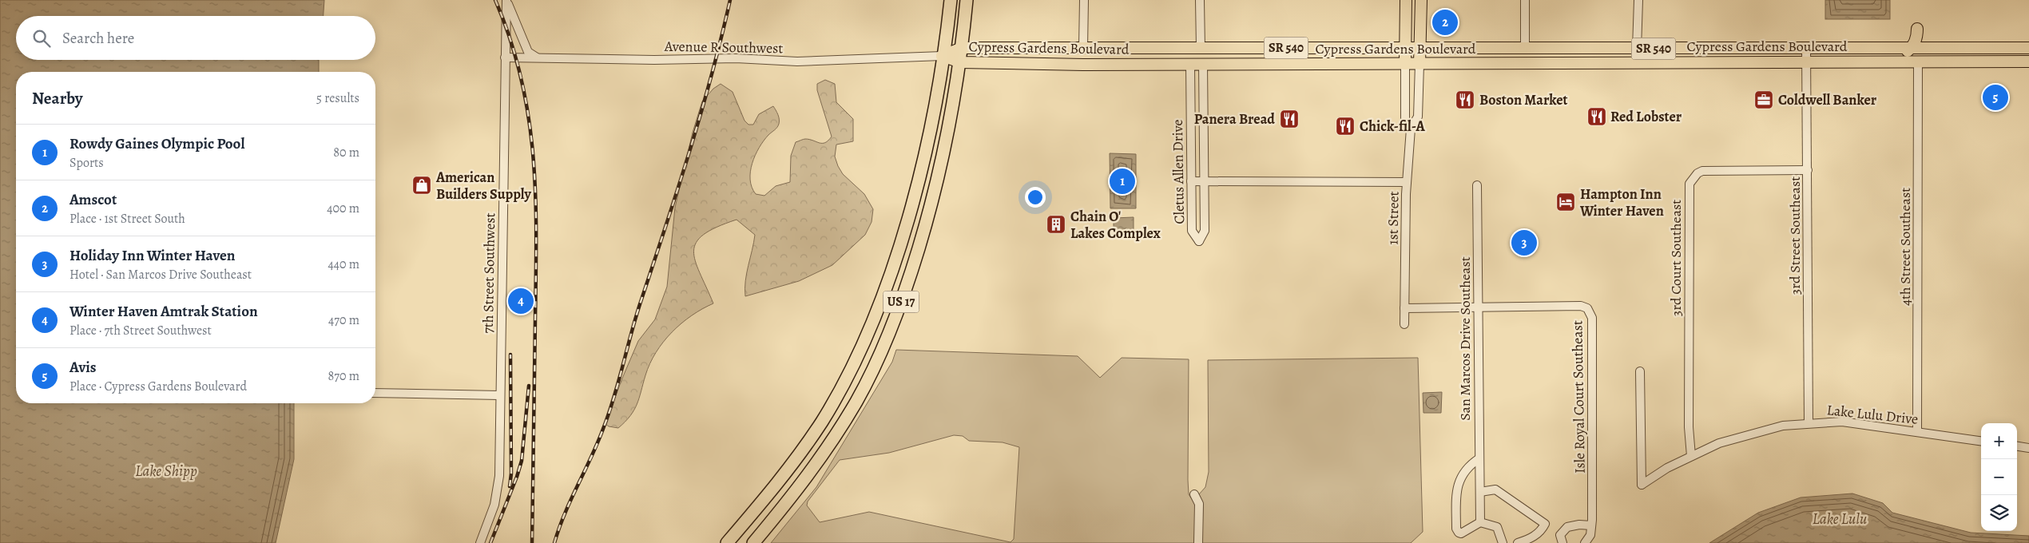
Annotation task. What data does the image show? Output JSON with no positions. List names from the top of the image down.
{
  "streets": {
    "highway": ["US 17"],
    "main road": ["Cypress Gardens Boulevard", "SR 540"],
    "street": [
      "Avenue R Southwest",
      "Cletus Allen Drive",
      "1st Street",
      "3rd Street Southeast",
      "4th Street Southeast",
      "3rd Court Southeast",
      "7th Street Southwest",
      "San Marcos Drive Southeast",
      "Isle Royal Court Southeast",
      "Lake Lulu Drive"
    ]
  },
  "crossings": [
    ["Cypress Gardens Boulevard", "Avenue R Southwest"],
    ["Cypress Gardens Boulevard", "Cletus Allen Drive"],
    ["Cypress Gardens Boulevard", "1st Street"],
    ["Cypress Gardens Boulevard", "3rd Street Southeast"],
    ["Cypress Gardens Boulevard", "4th Street Southeast"],
    ["Cypress Gardens Boulevard", "US 17"],
    ["Avenue R Southwest", "7th Street Southwest"],
    ["Avenue R Southwest", "US 17"],
    ["1st Street", "Isle Royal Court Southeast"],
    ["3rd Street Southeast", "3rd Court Southeast"],
    ["3rd Street Southeast", "Lake Lulu Drive"],
    ["4th Street Southeast", "Lake Lulu Drive"],
    ["3rd Court Southeast", "Lake Lulu Drive"],
    ["San Marcos Drive Southeast", "Isle Royal Court Southeast"]
  ],
  "water": ["Lake Shipp", "Lake Lulu"],
  "places": {
    "restaurant": [
      "Boston Market",
      "Red Lobster",
      "Panera Bread",
      "Chick-fil-A"
    ],
    "office": ["Coldwell Banker"],
    "shop": ["American Builders Supply"],
    "hotel": ["Hampton Inn Winter Haven"],
    "building": ["Chain O' Lakes Complex"]
  },
  "page": {
    "pins": [
      "2",
      "5",
      "1",
      "3",
      "4"
    ],
    "search": "Search here",
    "heading": ["Nearby", "5 results"],
    "list": [
      {
        "mark": "1",
        "name": "Rowdy Gaines Olympic Pool",
        "note": "Sports",
        "value": "80 m"
      },
      {
        "mark": "2",
        "name": "Amscot",
        "note": "Place · 1st Street South",
        "value": "400 m"
      },
      {
        "mark": "3",
        "name": "Holiday Inn Winter Haven",
        "note": "Hotel · San Marcos Drive Southeast",
        "value": "440 m"
      },
      {
        "mark": "4",
        "name": "Winter Haven Amtrak Station",
        "note": "Place · 7th Street Southwest",
        "value": "470 m"
      },
      {
        "mark": "5",
        "name": "Avis",
        "note": "Place · Cypress Gardens Boulevard",
        "value": "870 m"
      }
    ],
    "map_buttons": ["+", "−"]
  }
}
